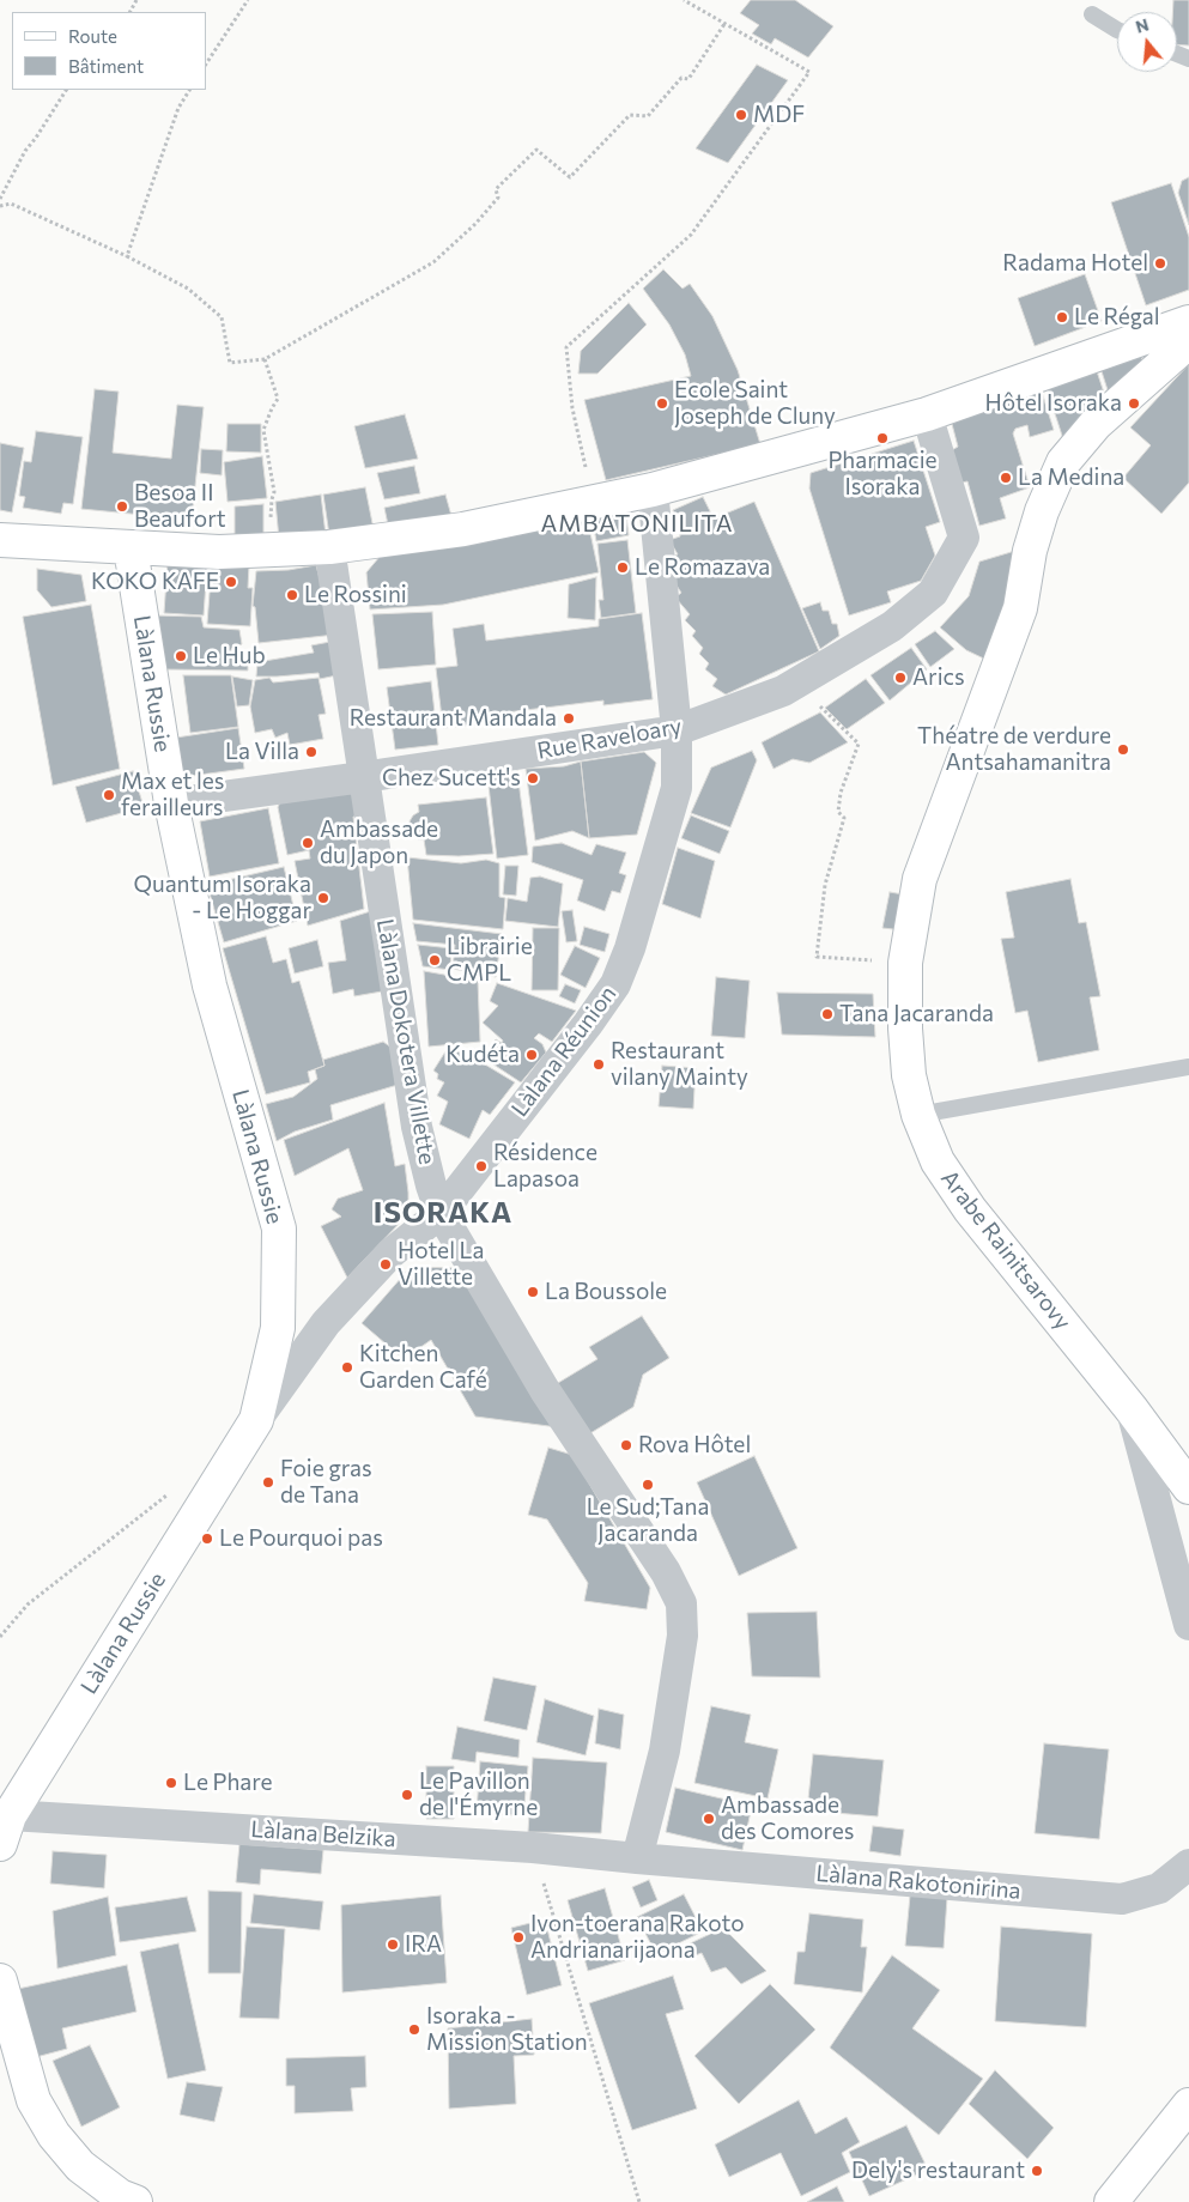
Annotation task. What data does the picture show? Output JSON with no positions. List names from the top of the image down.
{
  "streets": {
    "street": [
      "Làlana Russie",
      "Rue Raveloary",
      "Làlana Dokotera Villette",
      "Làlana Réunion",
      "Arabe Rainitsarovy",
      "Làlana Belzika",
      "Làlana Rakotonirina"
    ]
  },
  "crossings": [
    ["Làlana Russie", "Rue Raveloary"],
    ["Làlana Russie", "Làlana Réunion"],
    ["Làlana Russie", "Làlana Belzika"],
    ["Rue Raveloary", "Làlana Dokotera Villette"],
    ["Rue Raveloary", "Làlana Réunion"],
    ["Làlana Dokotera Villette", "Làlana Réunion"],
    ["Làlana Dokotera Villette", "Làlana Belzika"],
    ["Làlana Dokotera Villette", "Làlana Rakotonirina"],
    ["Làlana Belzika", "Làlana Rakotonirina"]
  ],
  "districts": ["AMBATONILITA", "ISORAKA"],
  "places": [
    "MDF",
    "Radama Hotel",
    "Le Régal",
    "Ecole Saint Joseph de Cluny",
    "Hôtel Isoraka",
    "Pharmacie Isoraka",
    "La Medina",
    "Besoa II Beaufort",
    "Le Romazava",
    "KOKO KAFE",
    "Le Rossini",
    "Le Hub",
    "Arics",
    "Restaurant Mandala",
    "Théatre de verdure Antsahamanitra",
    "La Villa",
    "Chez Sucett's",
    "Max et les ferailleurs",
    "Ambassade du Japon",
    "Quantum Isoraka - Le Hoggar",
    "Librairie CMPL",
    "Tana Jacaranda",
    "Kudéta",
    "Restaurant vilany Mainty",
    "Résidence Lapasoa",
    "Hotel La Villette",
    "La Boussole",
    "Kitchen Garden Café",
    "Rova Hôtel",
    "Foie gras de Tana",
    "Le Sud;Tana Jacaranda",
    "Le Pourquoi pas",
    "Le Phare",
    "Le Pavillon de l'Émyrne",
    "Ambassade des Comores",
    "Ivon-toerana Rakoto Andrianarijaona",
    "IRA",
    "Isoraka - Mission Station",
    "Dely's restaurant"
  ],
  "legend": ["Route", "Bâtiment"],
  "north": "top"
}
